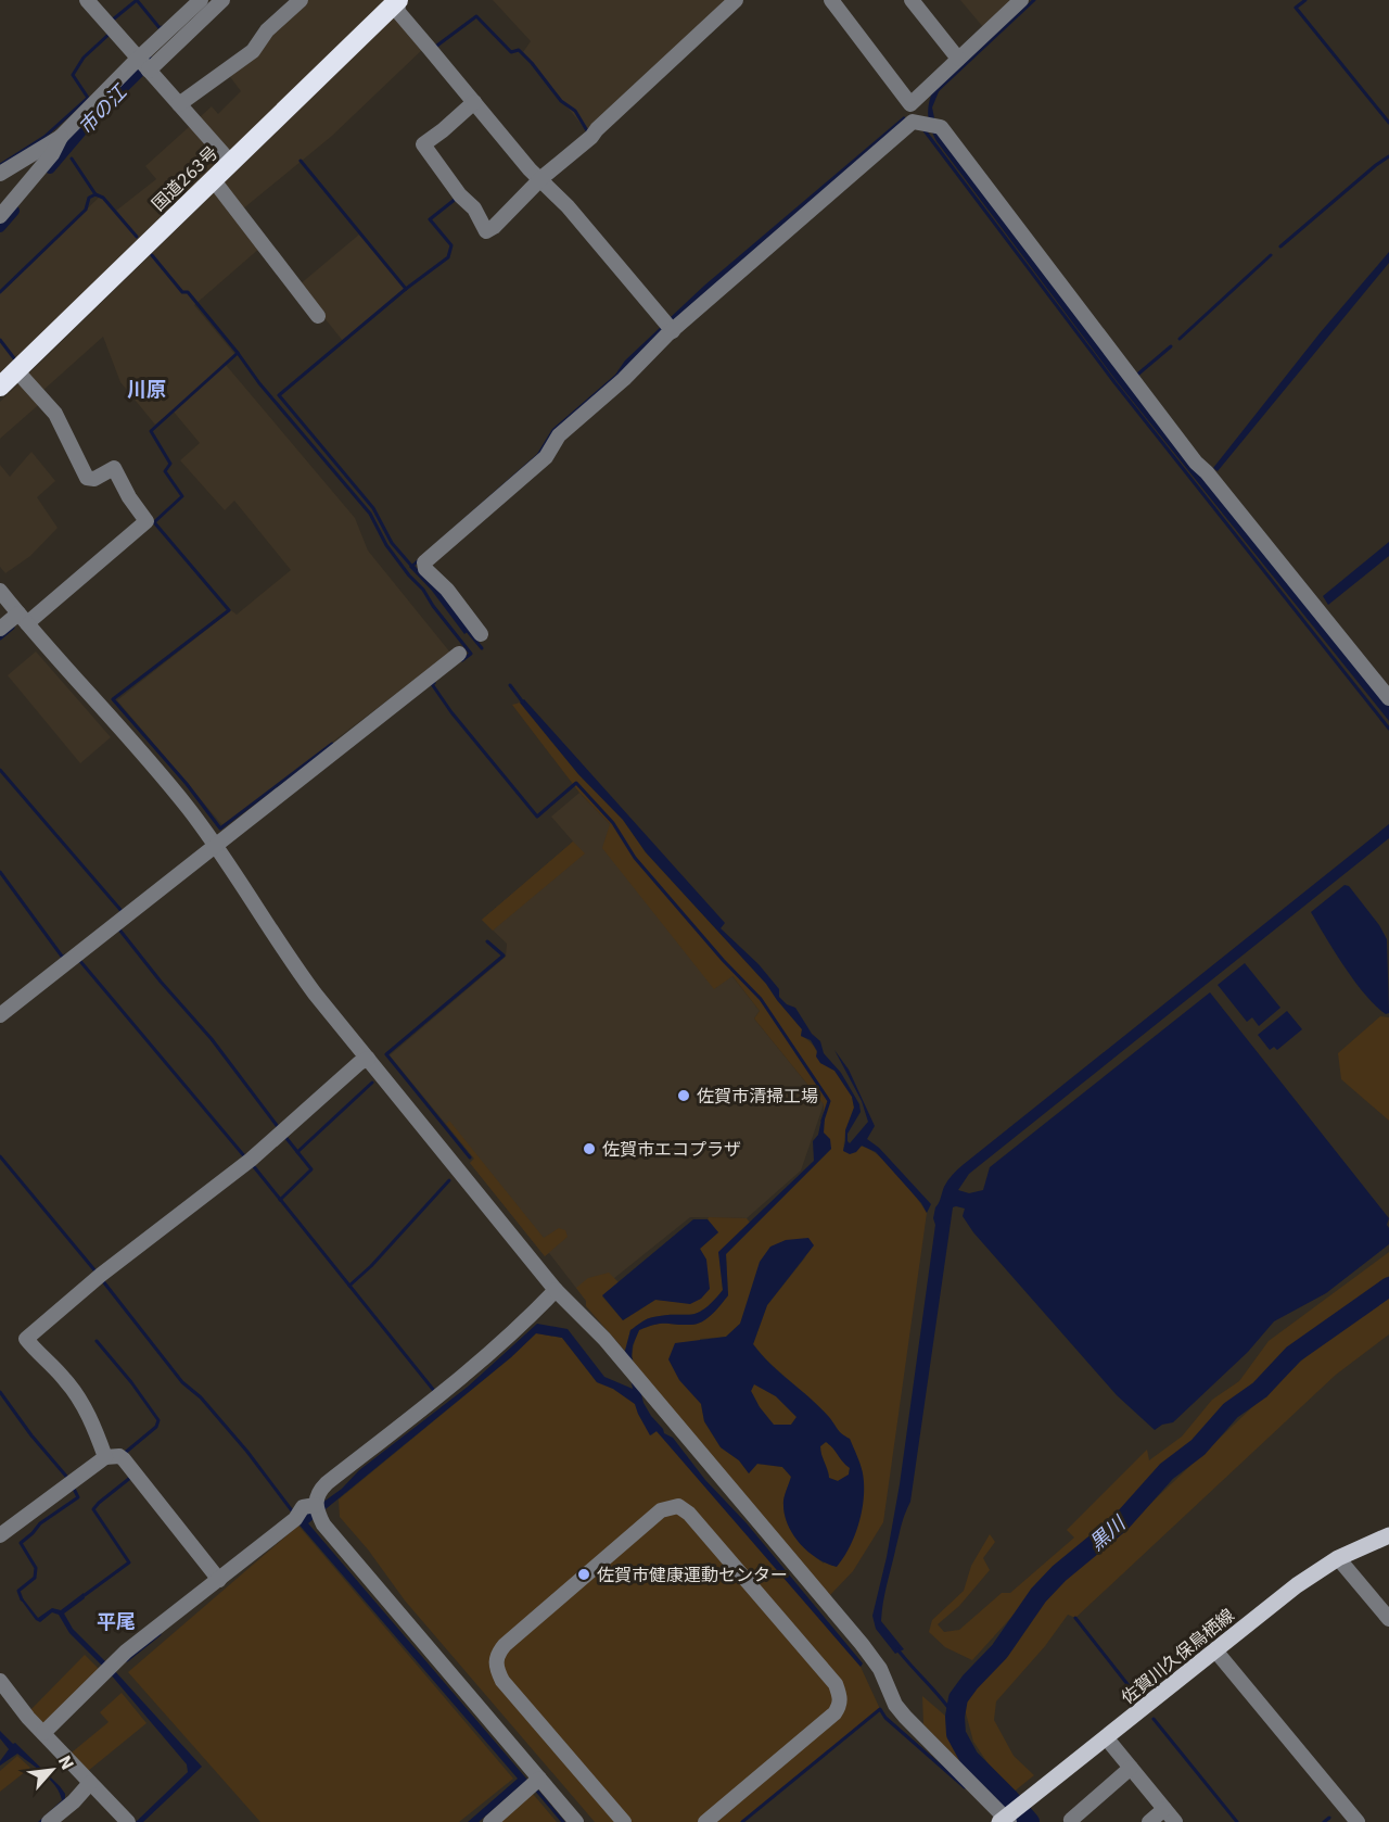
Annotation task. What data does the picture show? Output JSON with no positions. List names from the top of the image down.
{
  "streets": {
    "highway": ["国道263号"],
    "main road": ["佐賀川久保鳥栖線"]
  },
  "districts": ["川原", "平尾"],
  "water": ["市の江", "黒川"],
  "places": ["佐賀市清掃工場", "佐賀市エコプラザ", "佐賀市健康運動センター"],
  "north": "top right"
}
